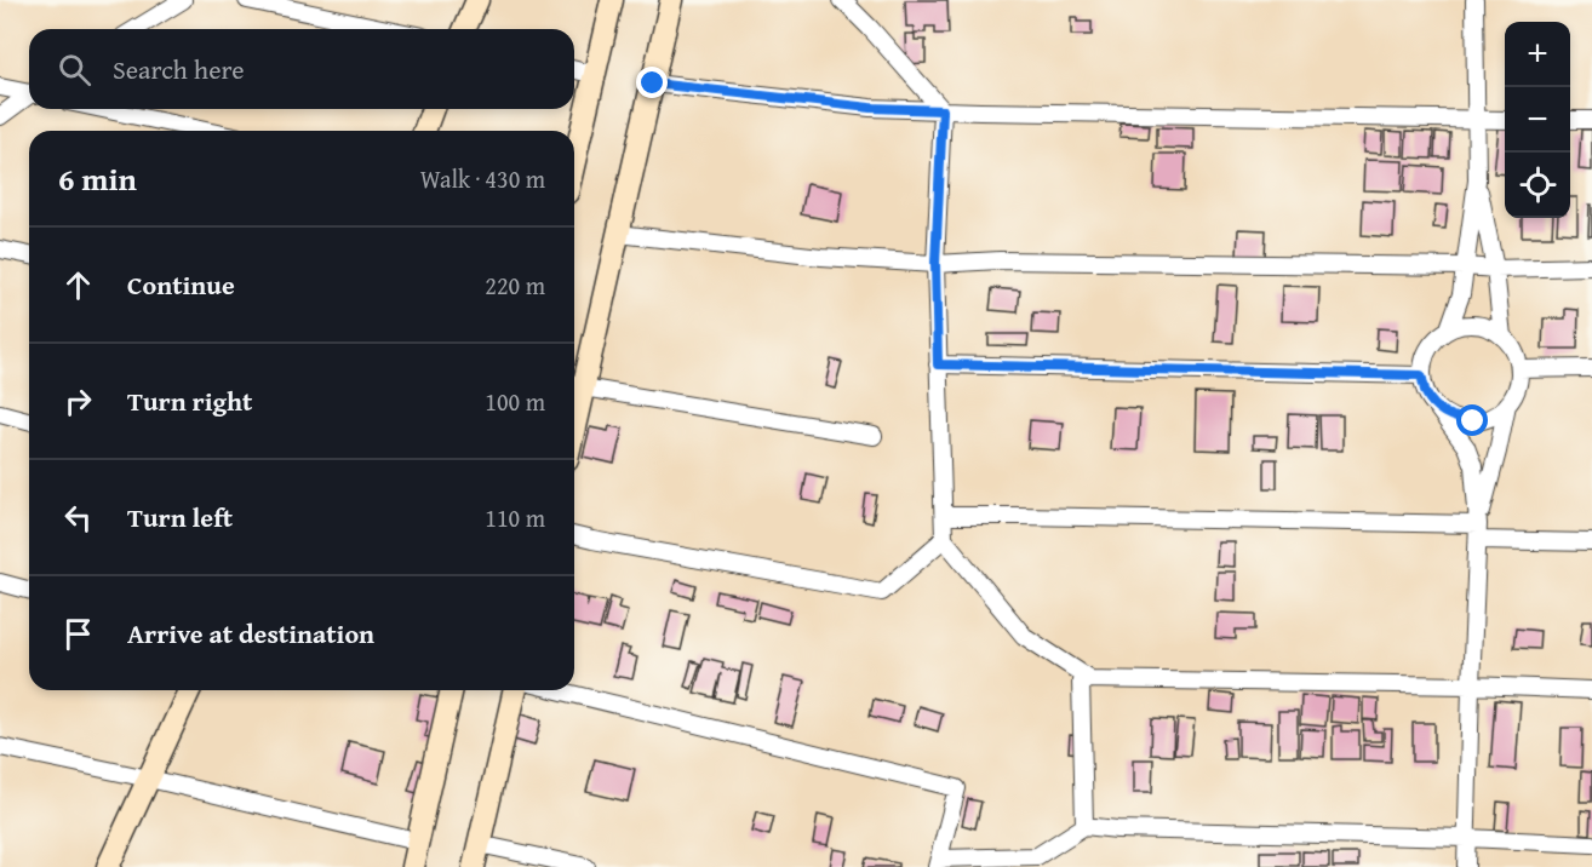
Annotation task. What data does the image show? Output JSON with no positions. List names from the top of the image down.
{
  "page": {
    "map_buttons": ["+", "−"],
    "search": "Search here",
    "heading": ["6 min", "Walk · 430 m"],
    "list": [
      ["Continue", "220 m"],
      ["Turn right", "100 m"],
      ["Turn left", "110 m"],
      "Arrive at destination"
    ]
  }
}
